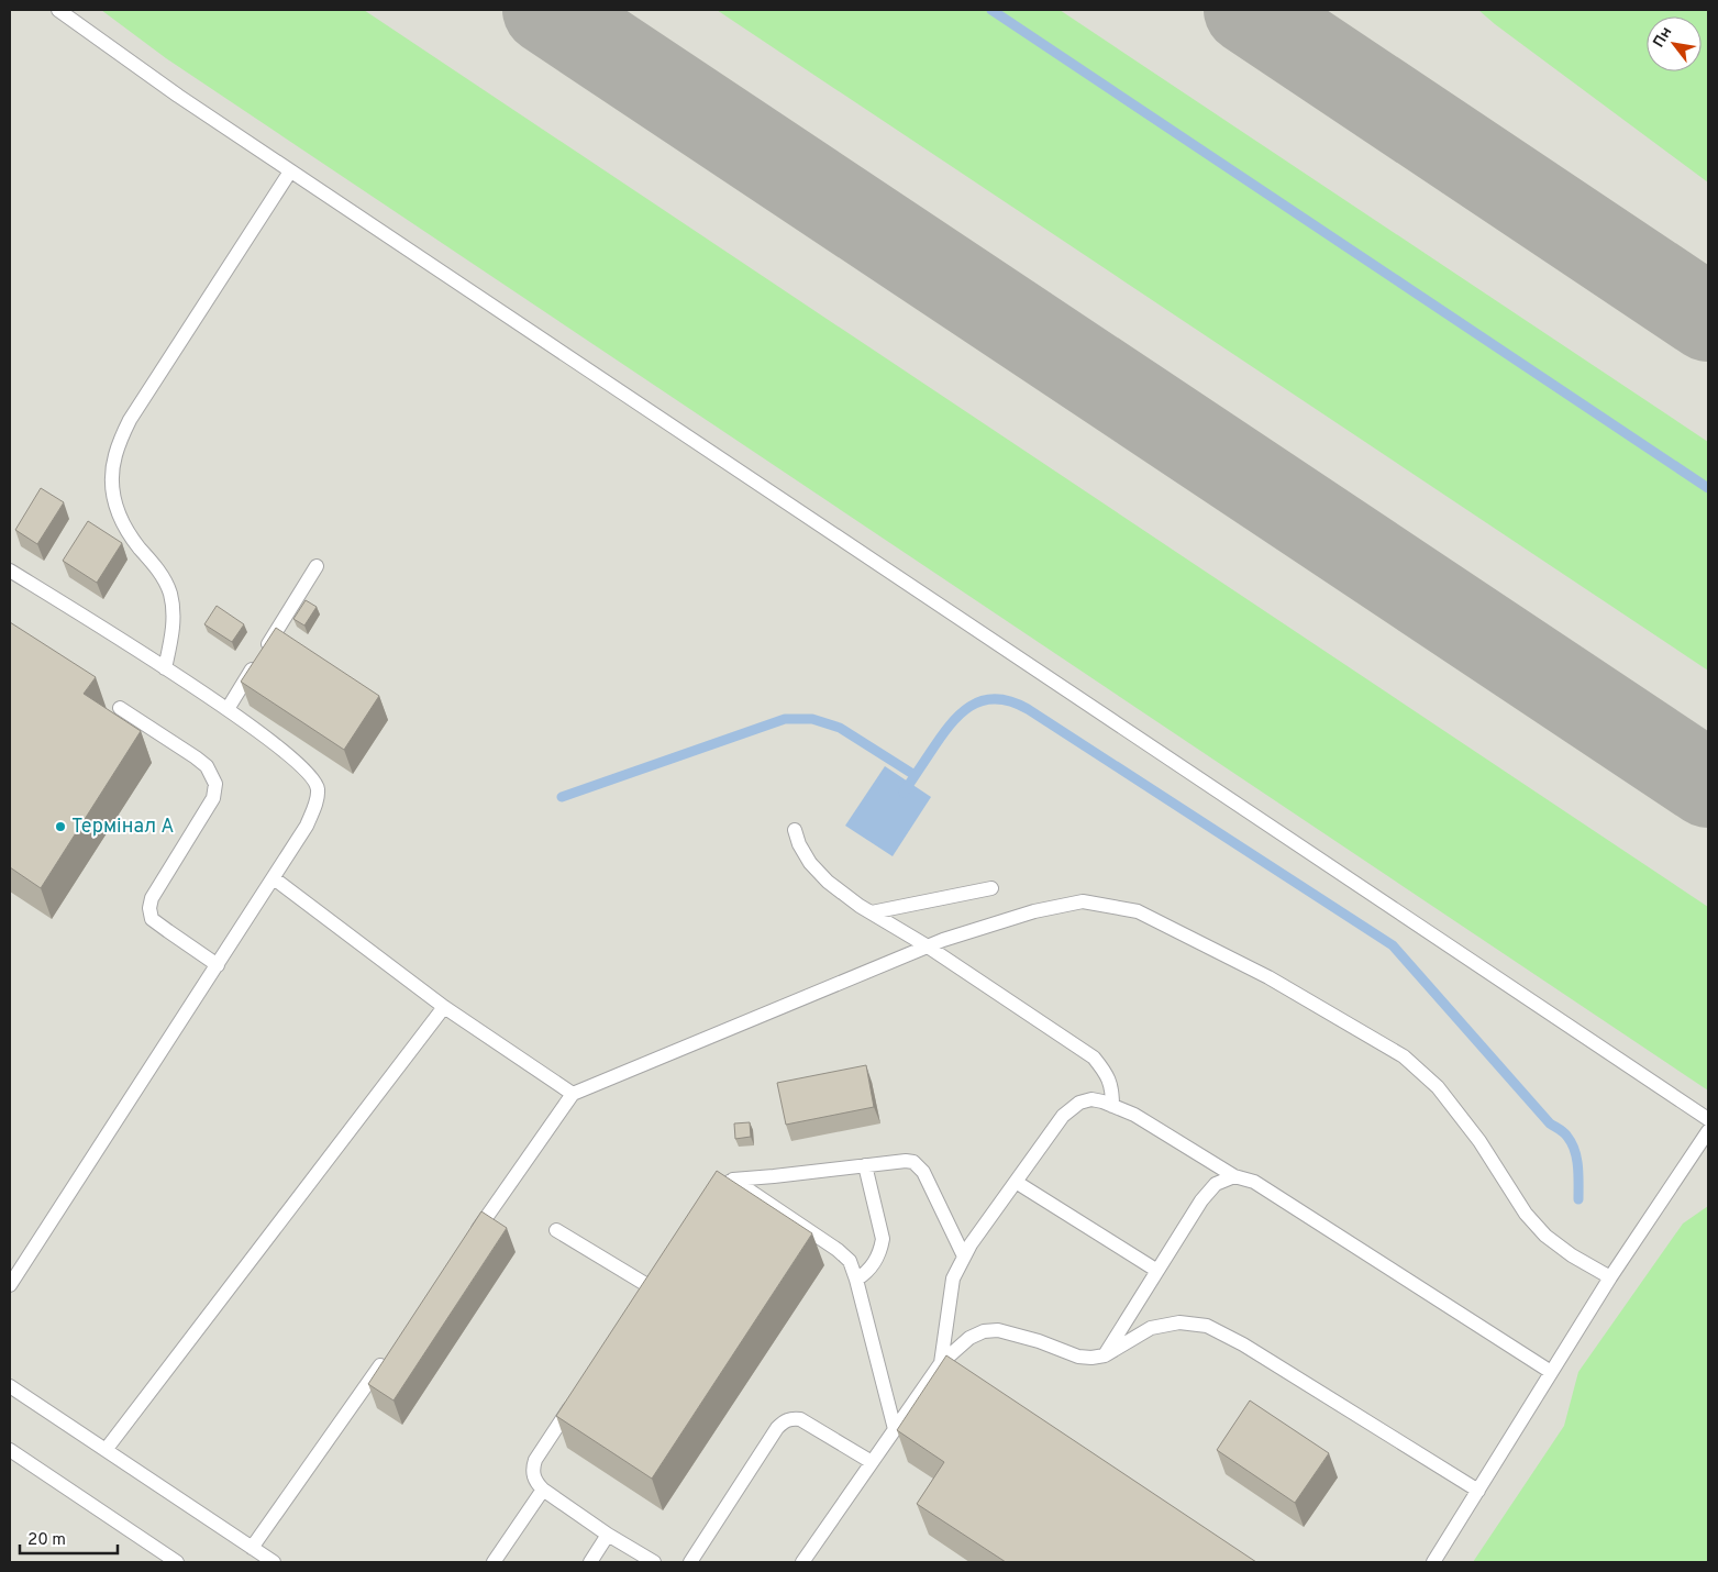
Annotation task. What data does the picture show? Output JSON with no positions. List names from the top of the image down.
{
  "places": ["Термінал A"],
  "scale_bar": "20 m",
  "north": "top left"
}
